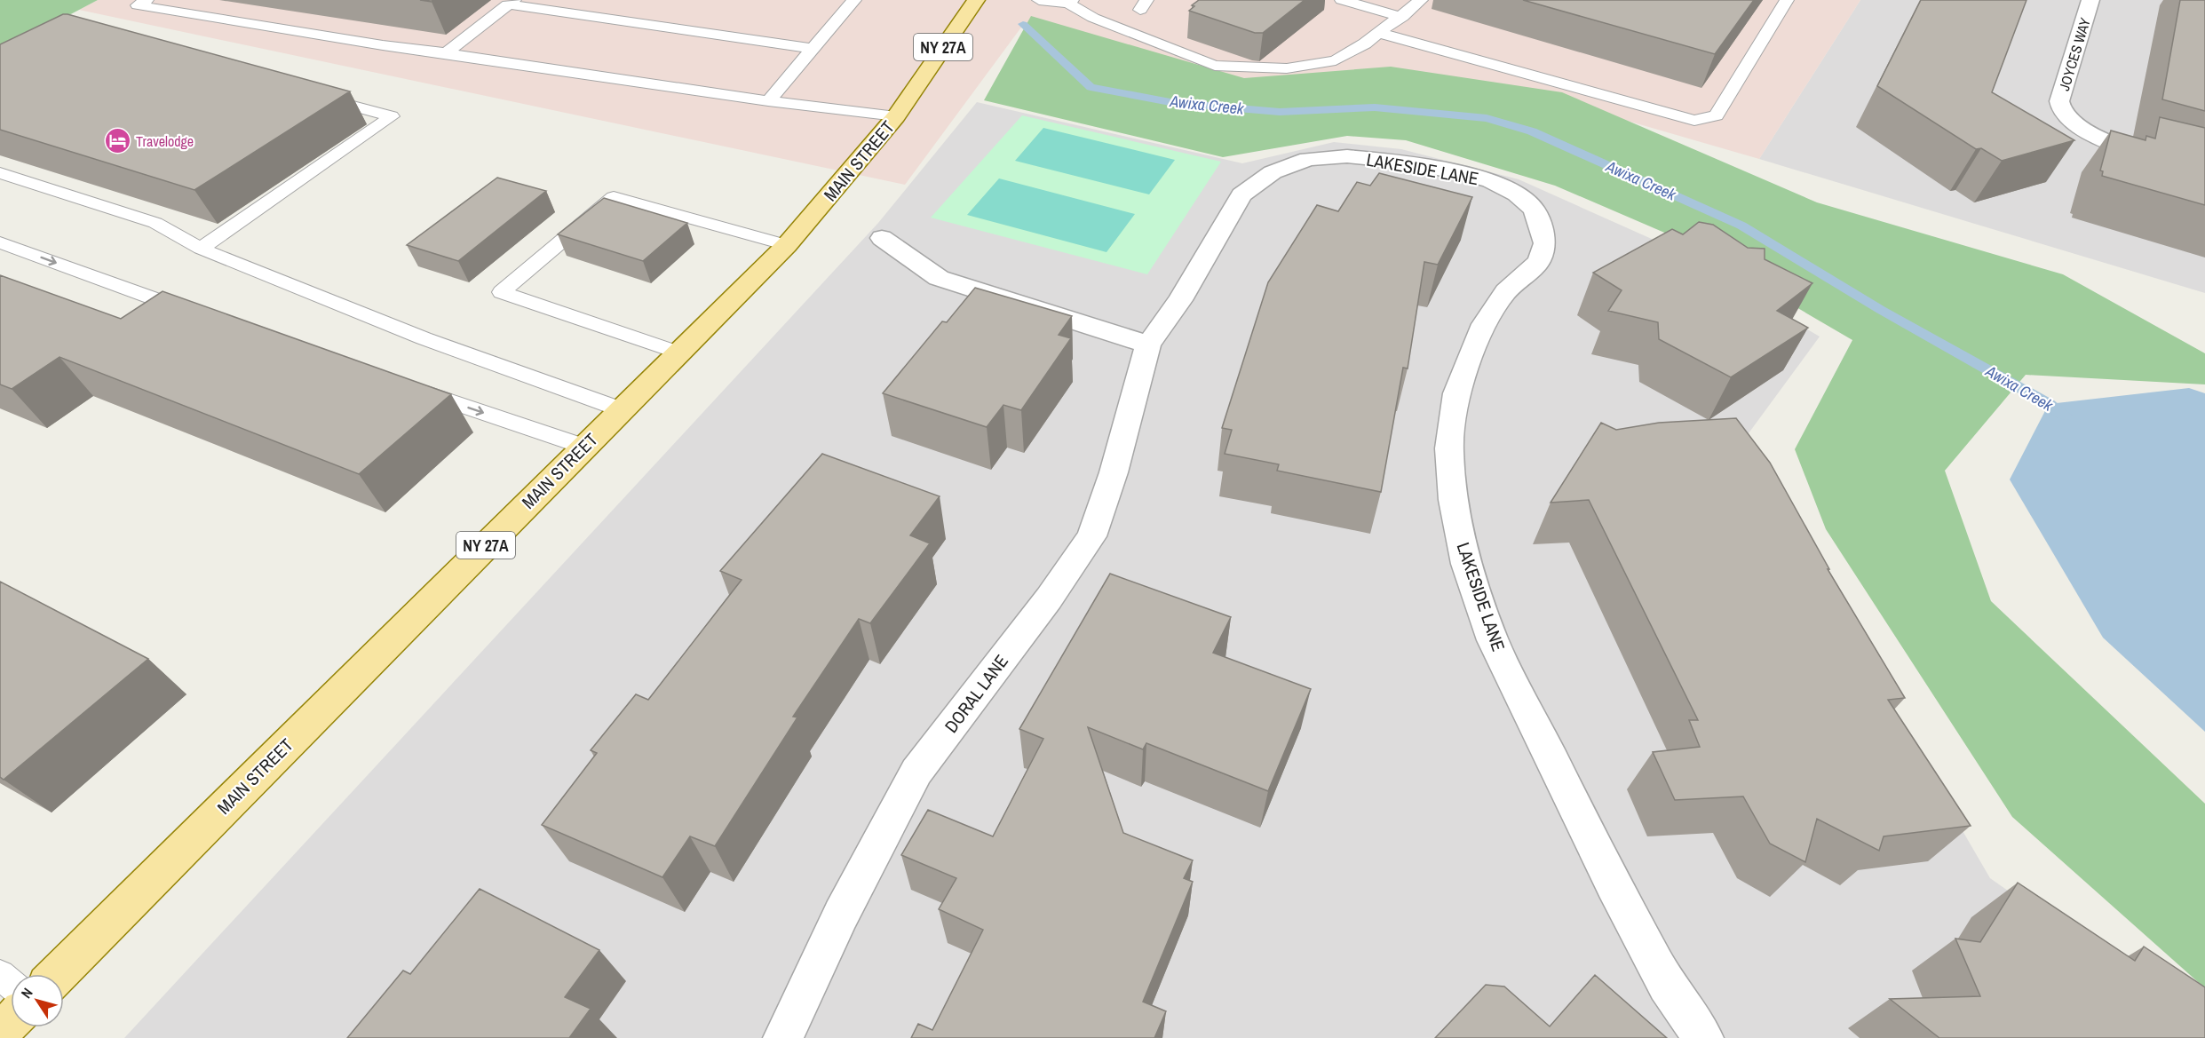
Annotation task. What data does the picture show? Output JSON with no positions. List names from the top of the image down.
{
  "streets": {
    "main road": ["NY 27A", "MAIN STREET"],
    "street": ["JOYCES WAY", "LAKESIDE LANE", "DORAL LANE"]
  },
  "crossings": [
    ["LAKESIDE LANE", "DORAL LANE"]
  ],
  "water": ["Awixa Creek"],
  "places": {
    "hotel": ["Travelodge"]
  },
  "north": "top left"
}
